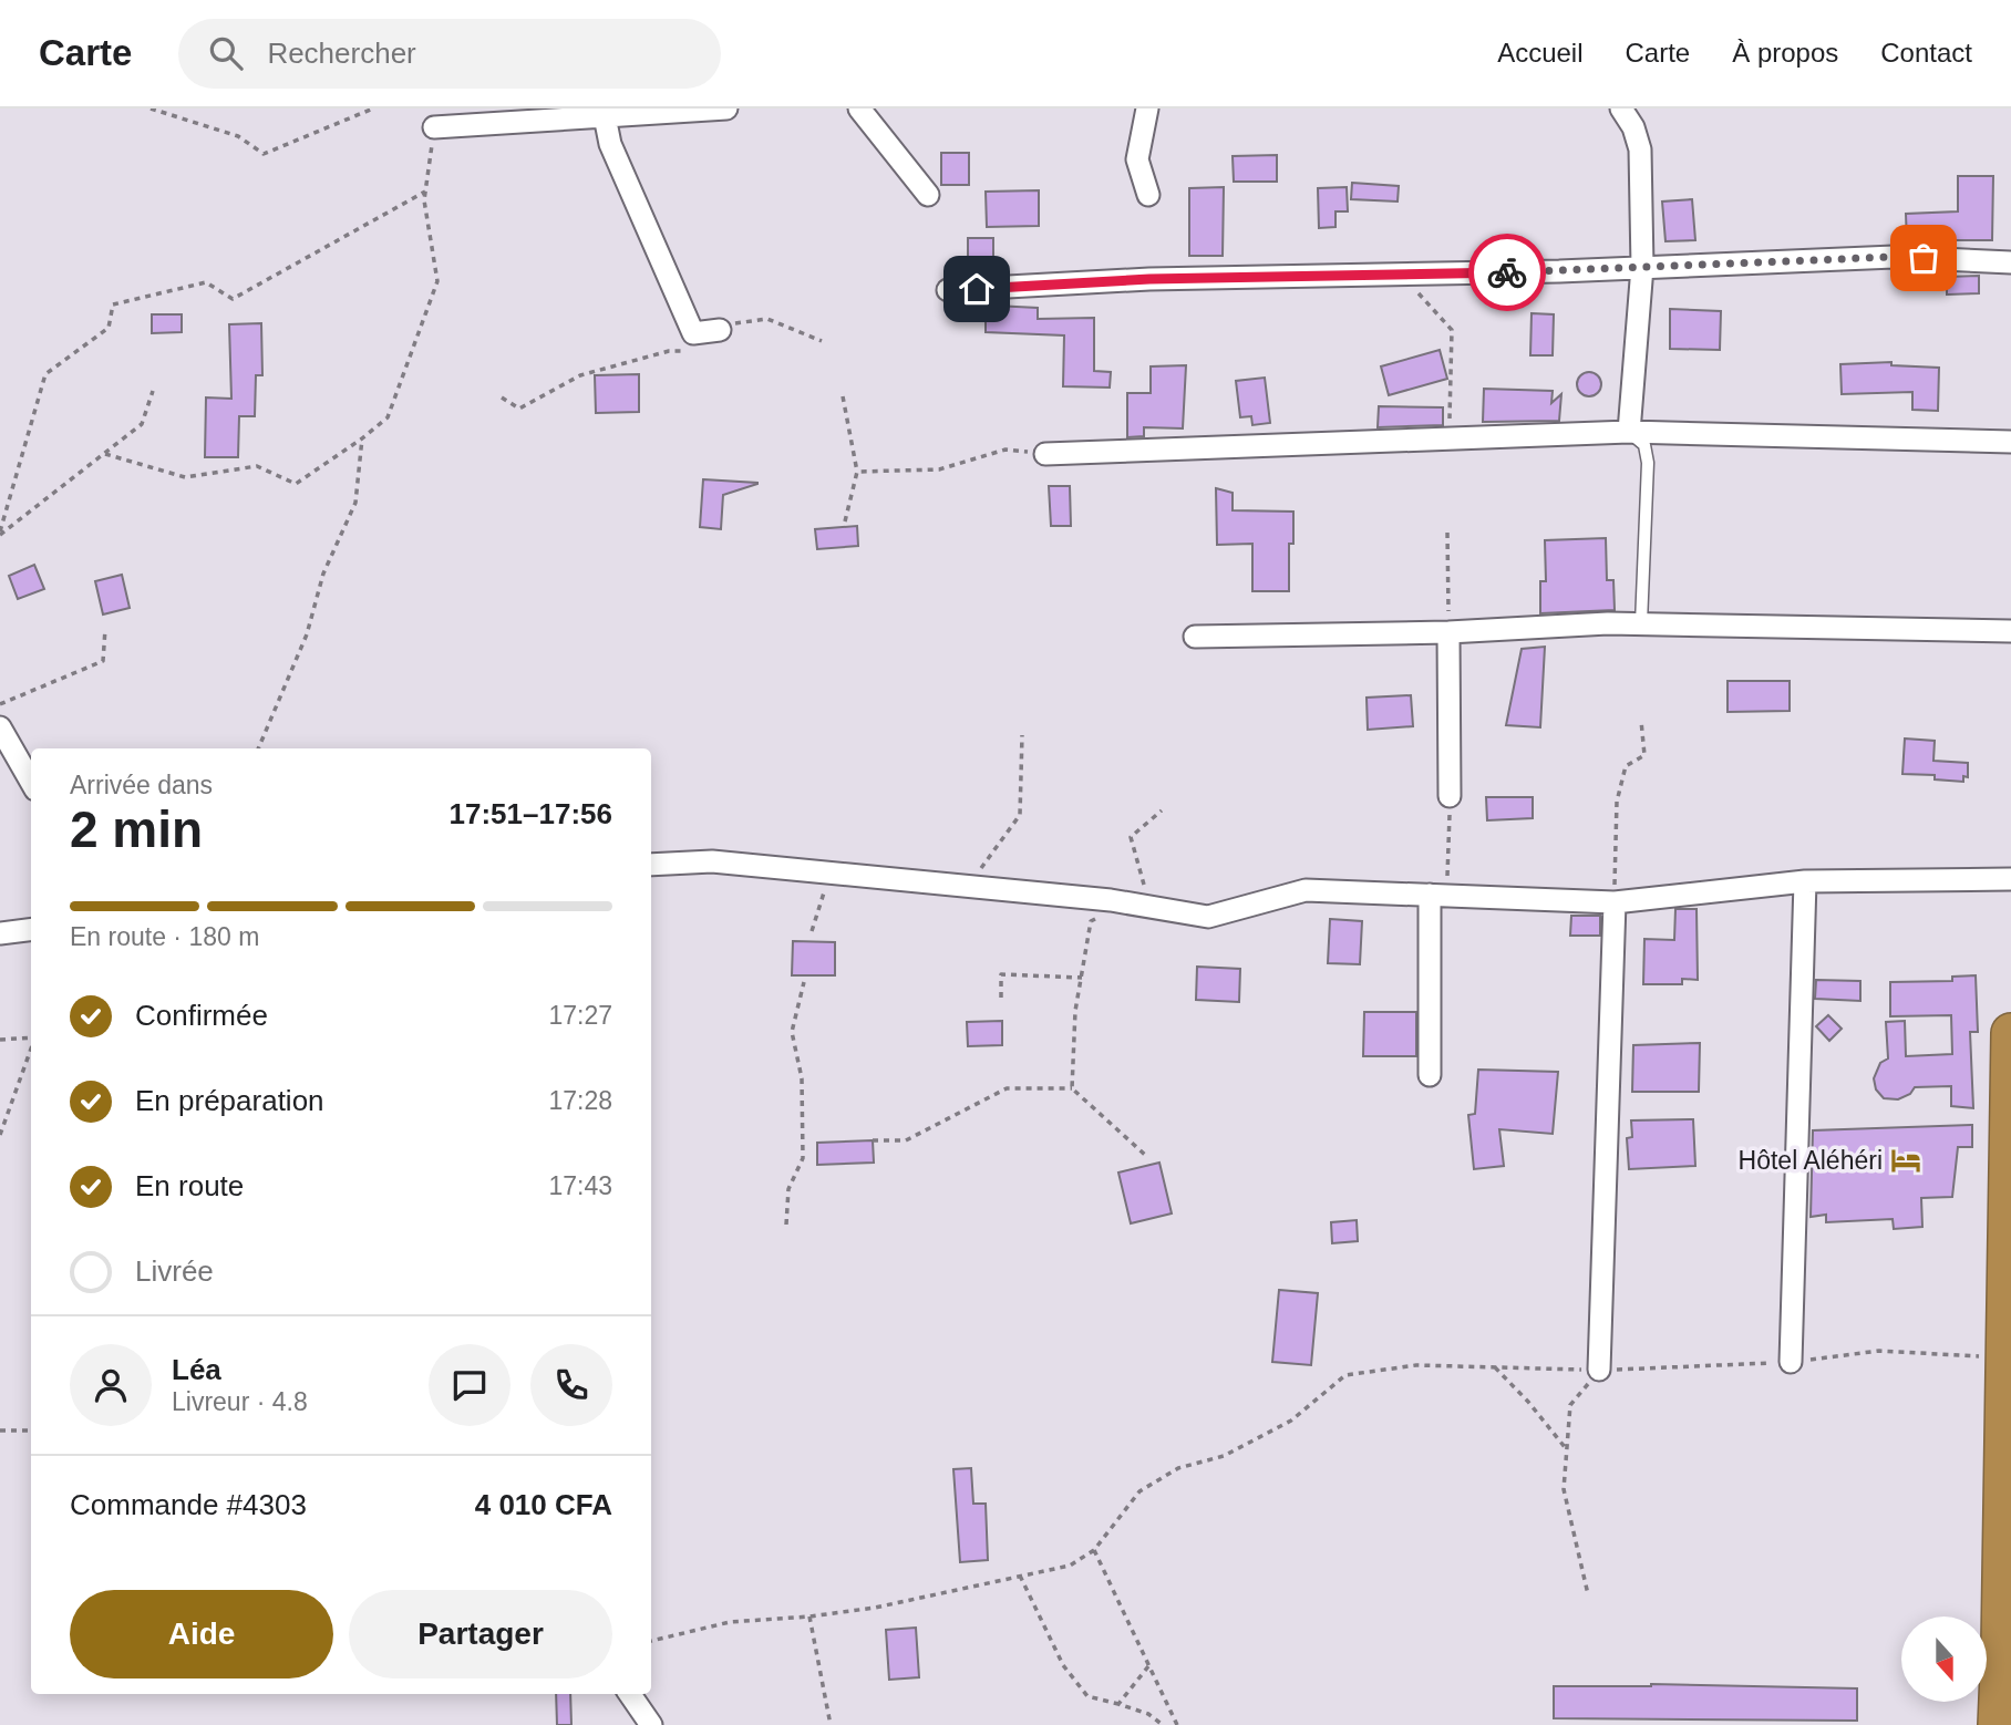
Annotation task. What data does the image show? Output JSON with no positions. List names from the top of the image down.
{
  "places": {
    "hotel": ["Hôtel Aléhéri"]
  },
  "north": "bottom",
  "page": {
    "header": "Carte",
    "search": "Rechercher",
    "nav": [
      "Accueil",
      "Carte",
      "À propos",
      "Contact"
    ],
    "heading": ["2 min", "Arrivée dans", "17:51–17:56"],
    "panel": [
      "Léa",
      "Livreur · 4.8",
      "Commande #4303",
      "4 010 CFA"
    ],
    "bar": "En route · 180 m",
    "list": [
      ["Confirmée", "17:27"],
      ["En préparation", "17:28"],
      ["En route", "17:43"],
      "Livrée"
    ],
    "buttons": ["Aide", "Partager"]
  }
}
